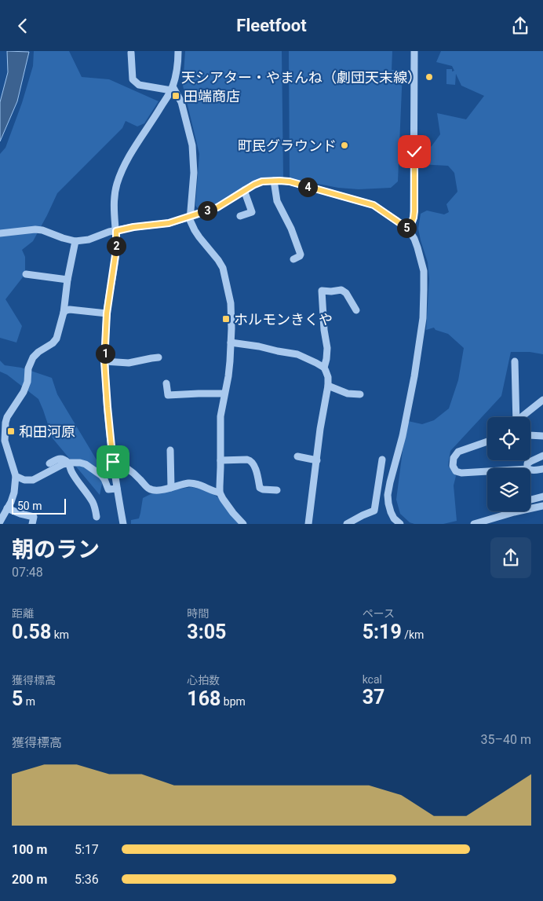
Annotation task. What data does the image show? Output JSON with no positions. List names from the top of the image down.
{
  "places": {
    "other": ["天シアター・やまんね（劇団天末線）", "町民グラウンド"],
    "transit": ["田端商店", "ホルモンきくや", "和田河原"]
  },
  "scale_bar": "50 m",
  "page": {
    "header": "Fleetfoot",
    "pins": [
      "4",
      "3",
      "5",
      "2",
      "1"
    ],
    "scale": "50 m",
    "heading": ["朝のラン", "07:48"],
    "stats": [
      ["距離", "0.58 km"],
      ["時間", "3:05"],
      ["ペース", "5:19 /km"],
      ["獲得標高", "5 m"],
      ["心拍数", "168 bpm"],
      ["kcal", "37"]
    ],
    "chart": ["獲得標高", "35–40 m"],
    "list": [
      {
        "name": "100 m",
        "note": "5:17"
      },
      {
        "name": "200 m",
        "note": "5:36"
      }
    ]
  }
}
